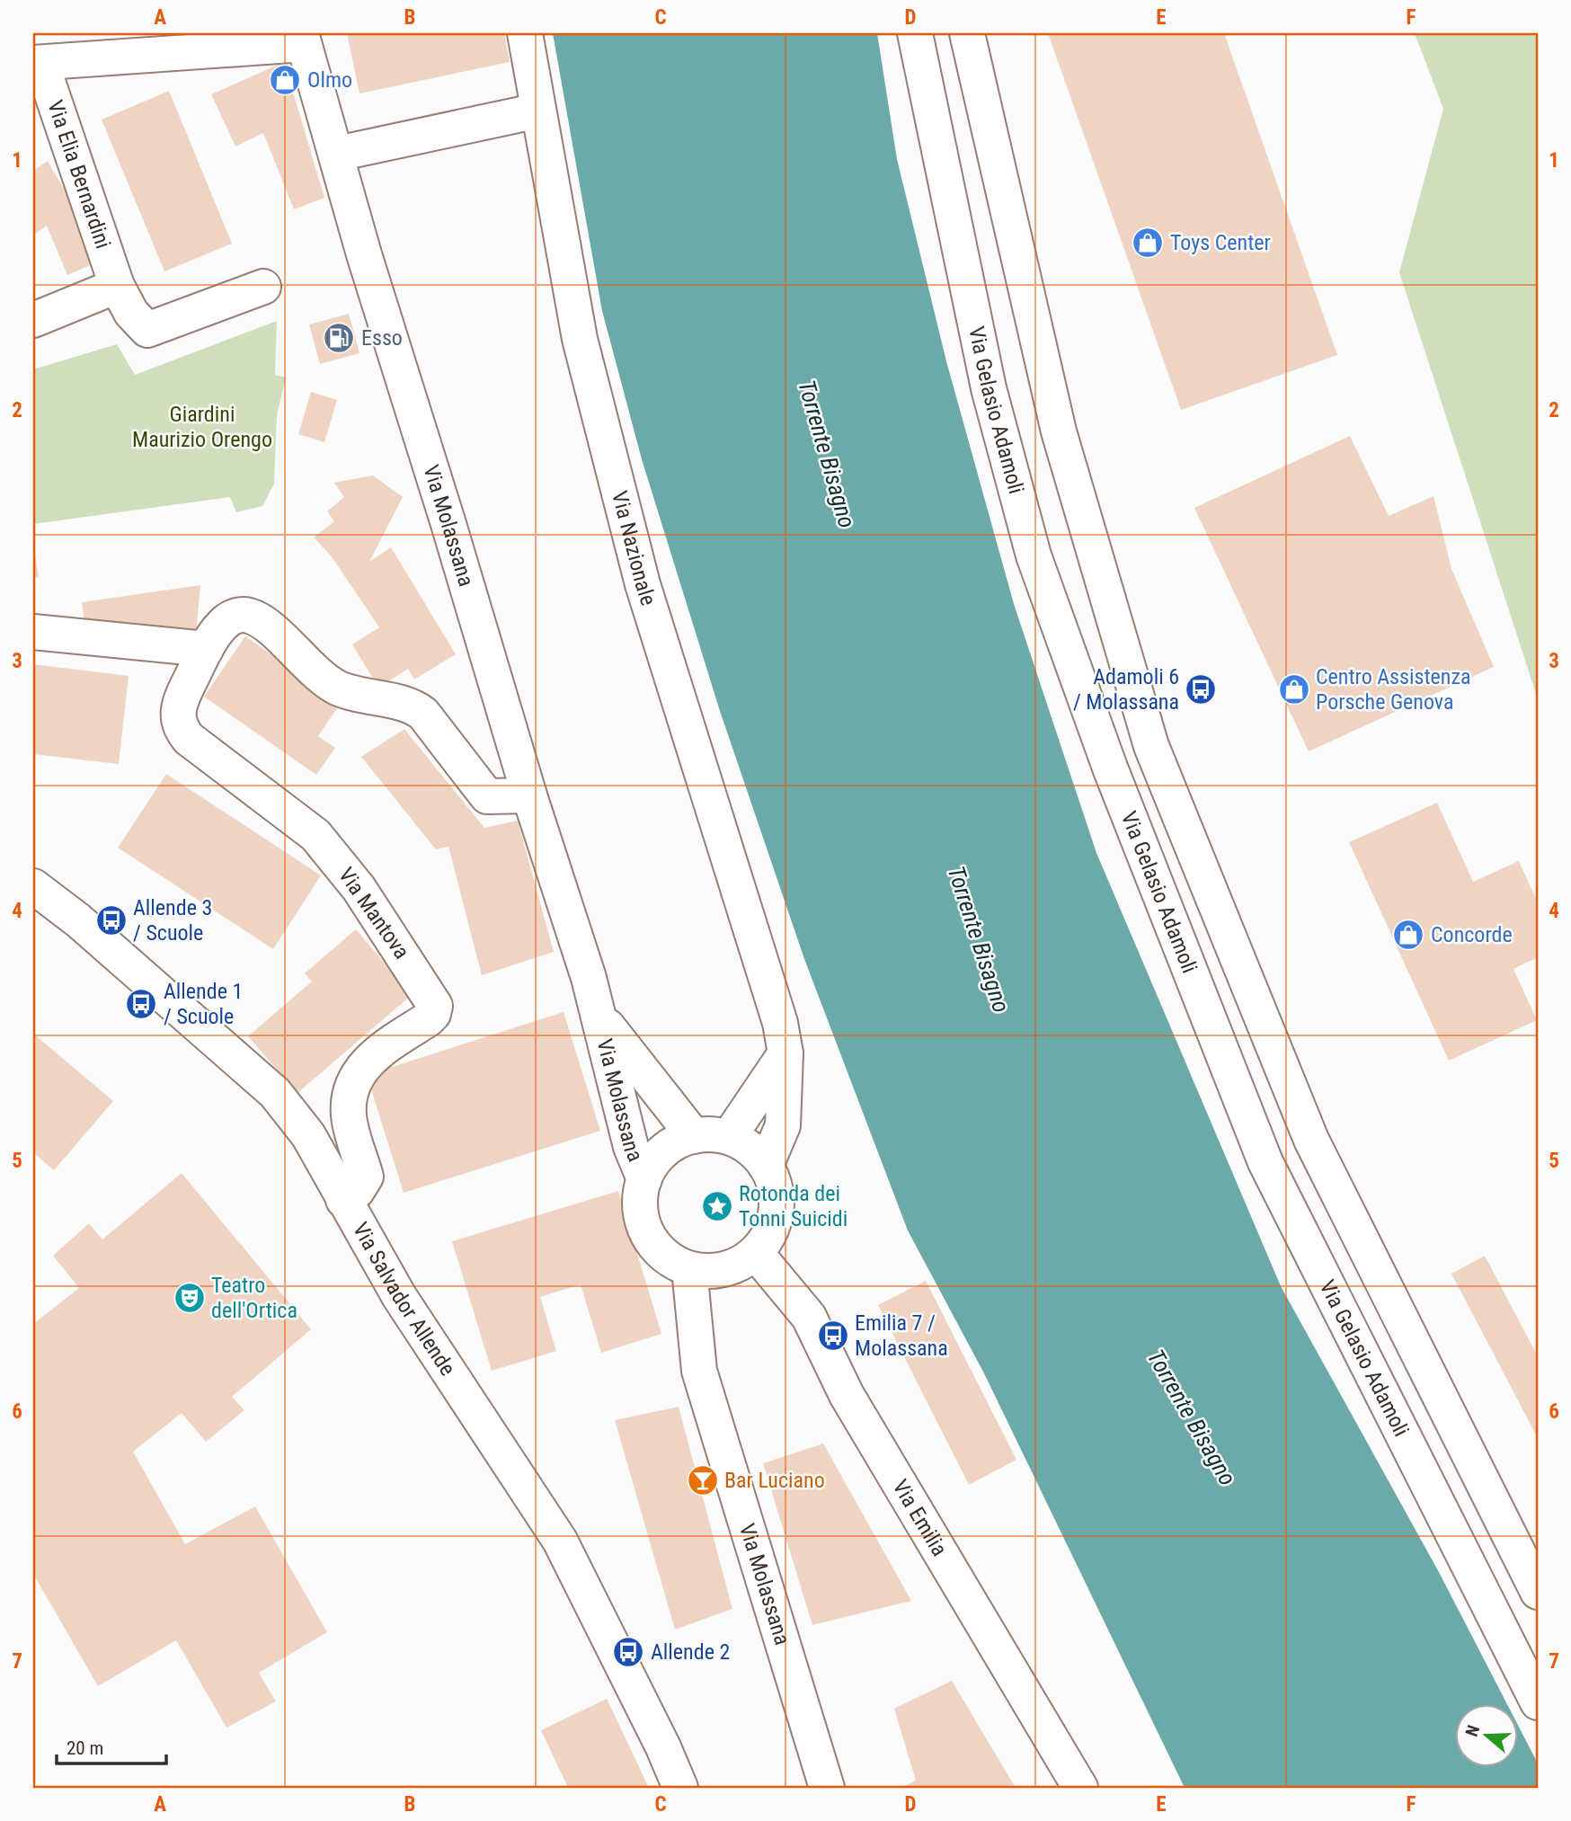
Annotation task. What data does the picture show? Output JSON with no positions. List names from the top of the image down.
{
  "streets": {
    "main road": [
      "Via Elia Bernardini",
      "Via Gelasio Adamoli",
      "Via Molassana",
      "Via Nazionale",
      "Via Mantova",
      "Via Salvador Allende",
      "Via Emilia"
    ]
  },
  "crossings": [
    ["Via Elia Bernardini", "Via Molassana"],
    ["Via Molassana", "Via Nazionale"],
    ["Via Molassana", "Via Mantova"],
    ["Via Molassana", "Via Emilia"],
    ["Via Nazionale", "Via Emilia"],
    ["Via Mantova", "Via Salvador Allende"]
  ],
  "water": ["Torrente Bisagno"],
  "parks": ["Giardini Maurizio Orengo"],
  "places": {
    "shop": [
      "Olmo",
      "Toys Center",
      "Centro Assistenza Porsche Genova",
      "Concorde"
    ],
    "fuel station": ["Esso"],
    "bus stop": [
      "Adamoli 6 / Molassana",
      "Allende 3 / Scuole",
      "Allende 1 / Scuole",
      "Emilia 7 / Molassana",
      "Allende 2"
    ],
    "place": ["Rotonda dei Tonni Suicidi"],
    "theatre": ["Teatro dell'Ortica"],
    "bar": ["Bar Luciano"]
  },
  "scale_bar": "20 m",
  "north": "left",
  "grid": {
    "columns": [
      "A",
      "B",
      "C",
      "D",
      "E",
      "F"
    ],
    "rows": [
      "1",
      "2",
      "3",
      "4",
      "5",
      "6",
      "7"
    ]
  }
}
